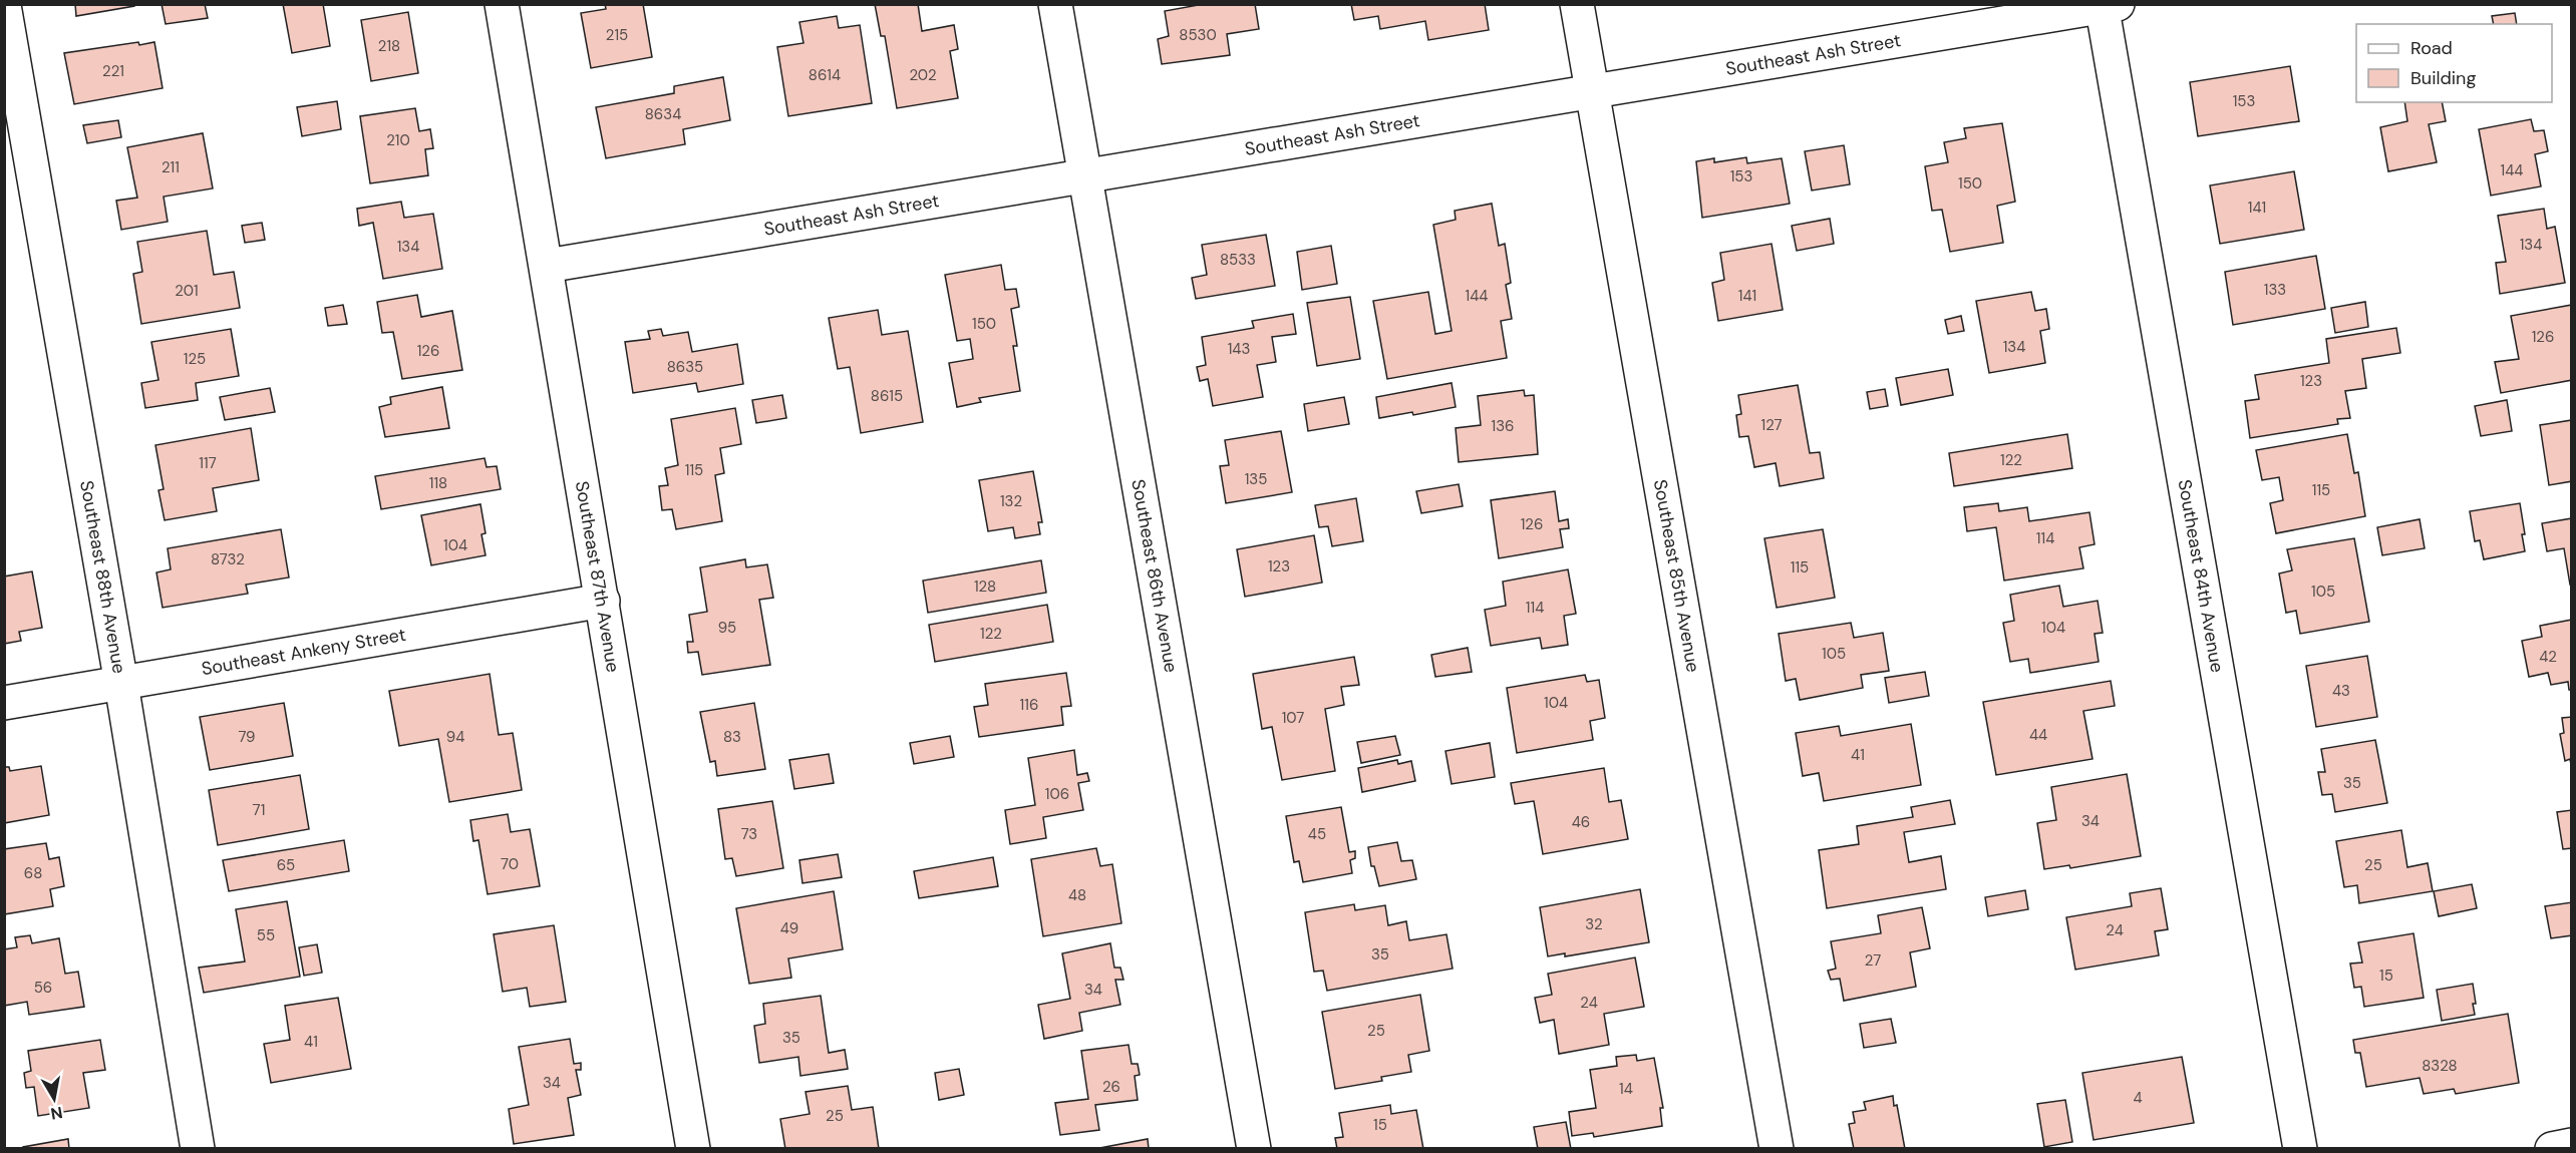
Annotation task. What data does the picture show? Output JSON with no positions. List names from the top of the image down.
{
  "streets": {
    "street": [
      "Southeast Ash Street",
      "Southeast 88th Avenue",
      "Southeast 87th Avenue",
      "Southeast 86th Avenue",
      "Southeast 85th Avenue",
      "Southeast 84th Avenue",
      "Southeast Ankeny Street"
    ]
  },
  "crossings": [
    ["Southeast Ash Street", "Southeast 87th Avenue"],
    ["Southeast Ash Street", "Southeast 86th Avenue"],
    ["Southeast Ash Street", "Southeast 85th Avenue"],
    ["Southeast Ash Street", "Southeast 84th Avenue"],
    ["Southeast 88th Avenue", "Southeast Ankeny Street"],
    ["Southeast 87th Avenue", "Southeast Ankeny Street"]
  ],
  "house_numbers": [
    "215",
    "8530",
    "218",
    "221",
    "8614",
    "202",
    "153",
    "8634",
    "210",
    "211",
    "144",
    "153",
    "150",
    "141",
    "134",
    "134",
    "8533",
    "133",
    "201",
    "144",
    "141",
    "150",
    "126",
    "134",
    "143",
    "126",
    "125",
    "8635",
    "123",
    "8615",
    "127",
    "136",
    "122",
    "117",
    "115",
    "135",
    "118",
    "115",
    "132",
    "126",
    "114",
    "104",
    "8732",
    "123",
    "115",
    "128",
    "105",
    "114",
    "95",
    "104",
    "122",
    "105",
    "42",
    "43",
    "104",
    "116",
    "107",
    "44",
    "79",
    "94",
    "83",
    "41",
    "35",
    "106",
    "71",
    "34",
    "46",
    "73",
    "45",
    "70",
    "65",
    "25",
    "68",
    "48",
    "32",
    "49",
    "24",
    "55",
    "35",
    "27",
    "15",
    "56",
    "34",
    "24",
    "25",
    "35",
    "41",
    "8328",
    "34",
    "26",
    "14",
    "4",
    "25",
    "15"
  ],
  "legend": ["Road", "Building"],
  "north": "bottom"
}
